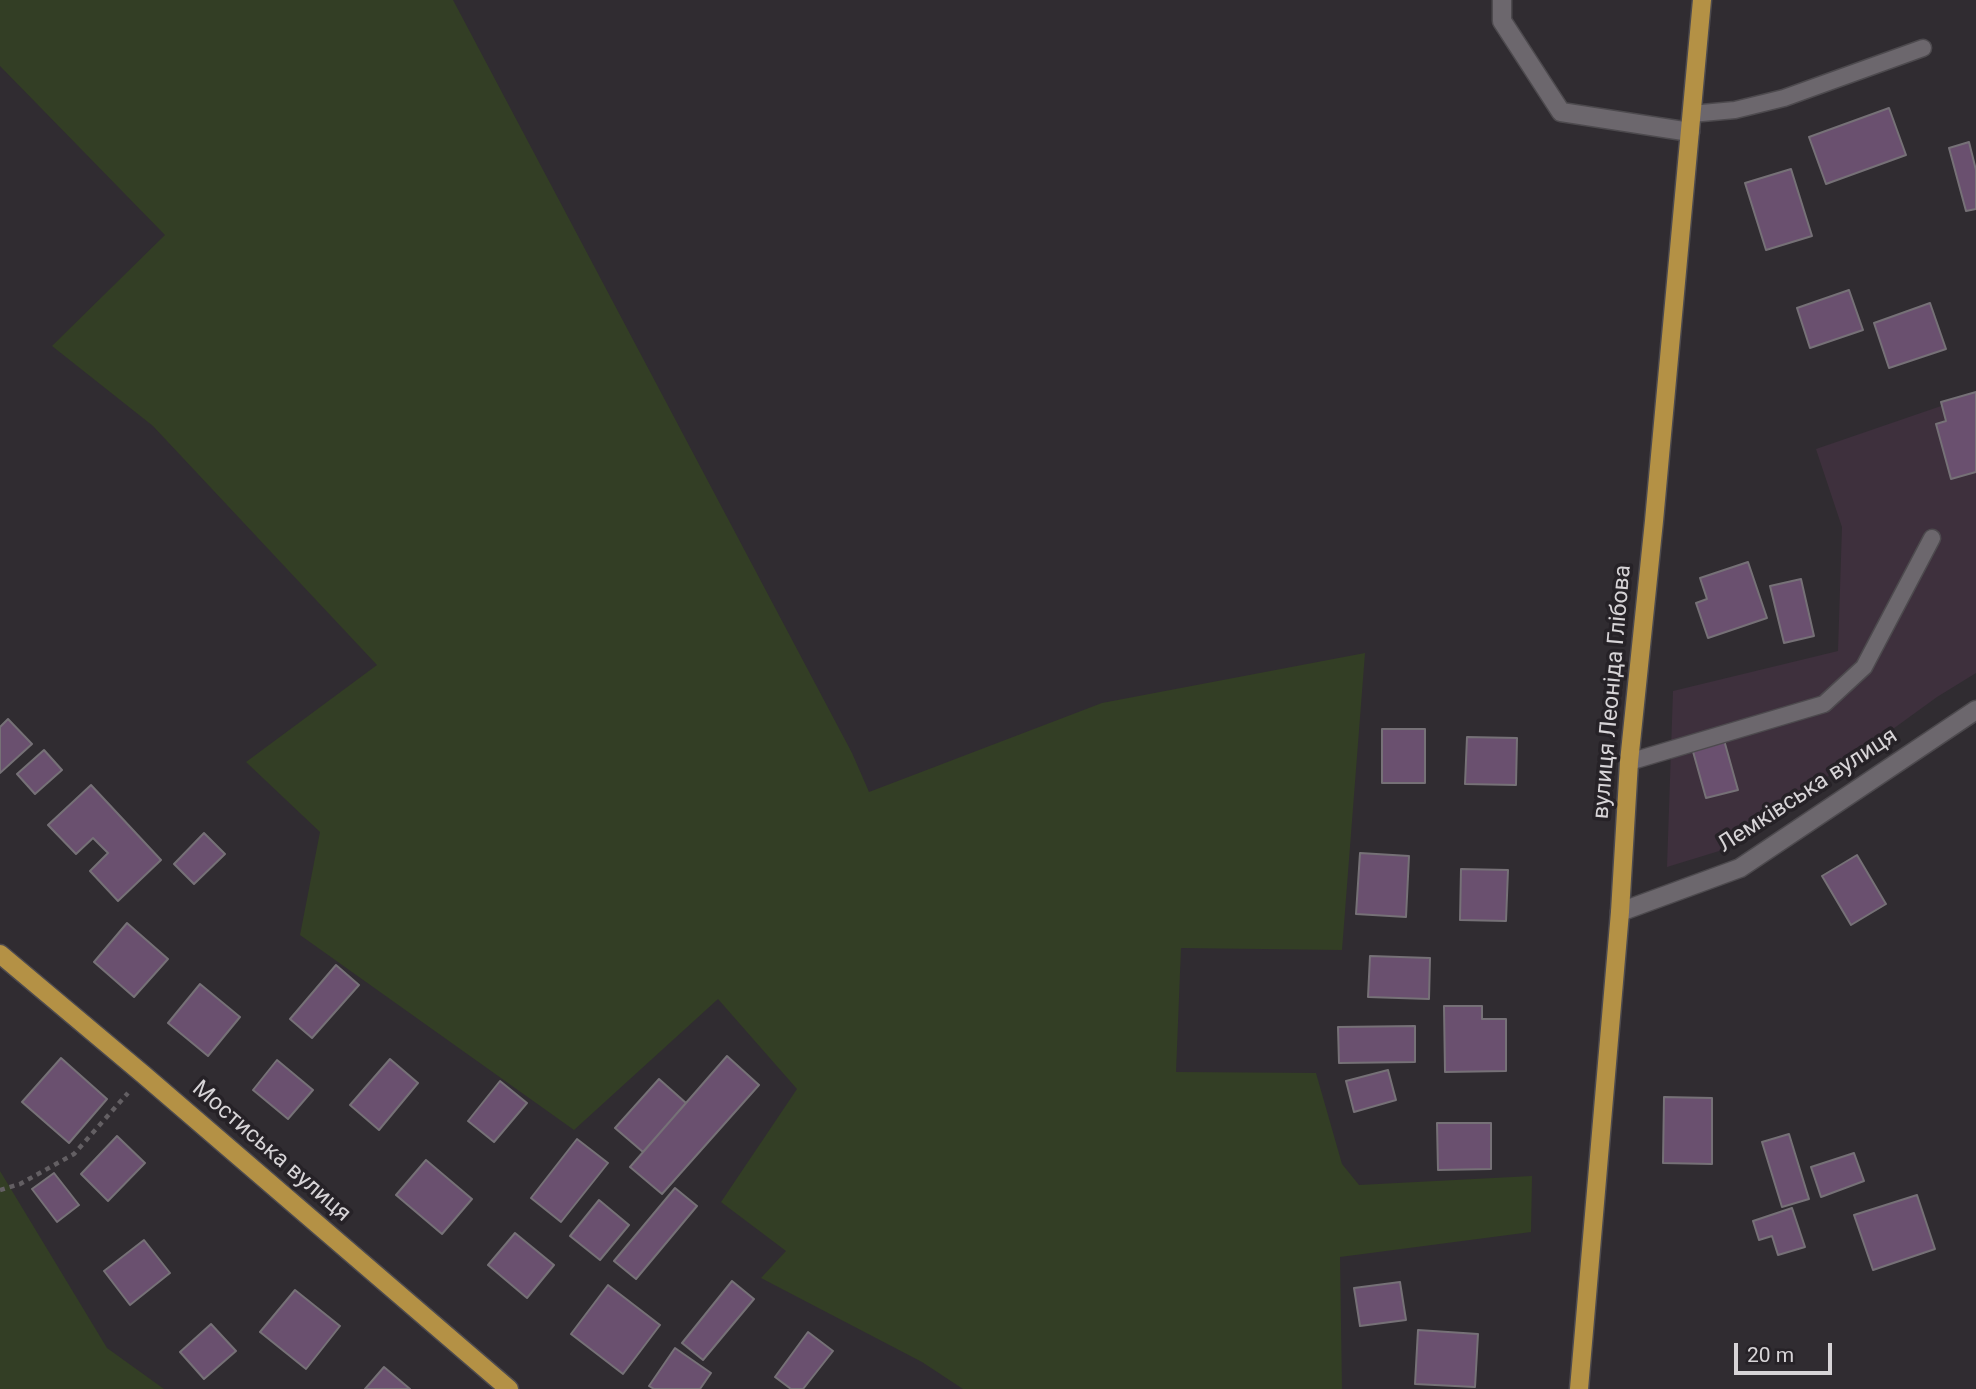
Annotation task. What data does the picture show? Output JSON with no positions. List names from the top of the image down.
{
  "streets": {
    "main road": ["вулиця Леоніда Глібова", "Мостиська вулиця"],
    "street": ["Лемківська вулиця"]
  },
  "crossings": [
    ["вулиця Леоніда Глібова", "Лемківська вулиця"]
  ],
  "scale_bar": "20 m"
}
